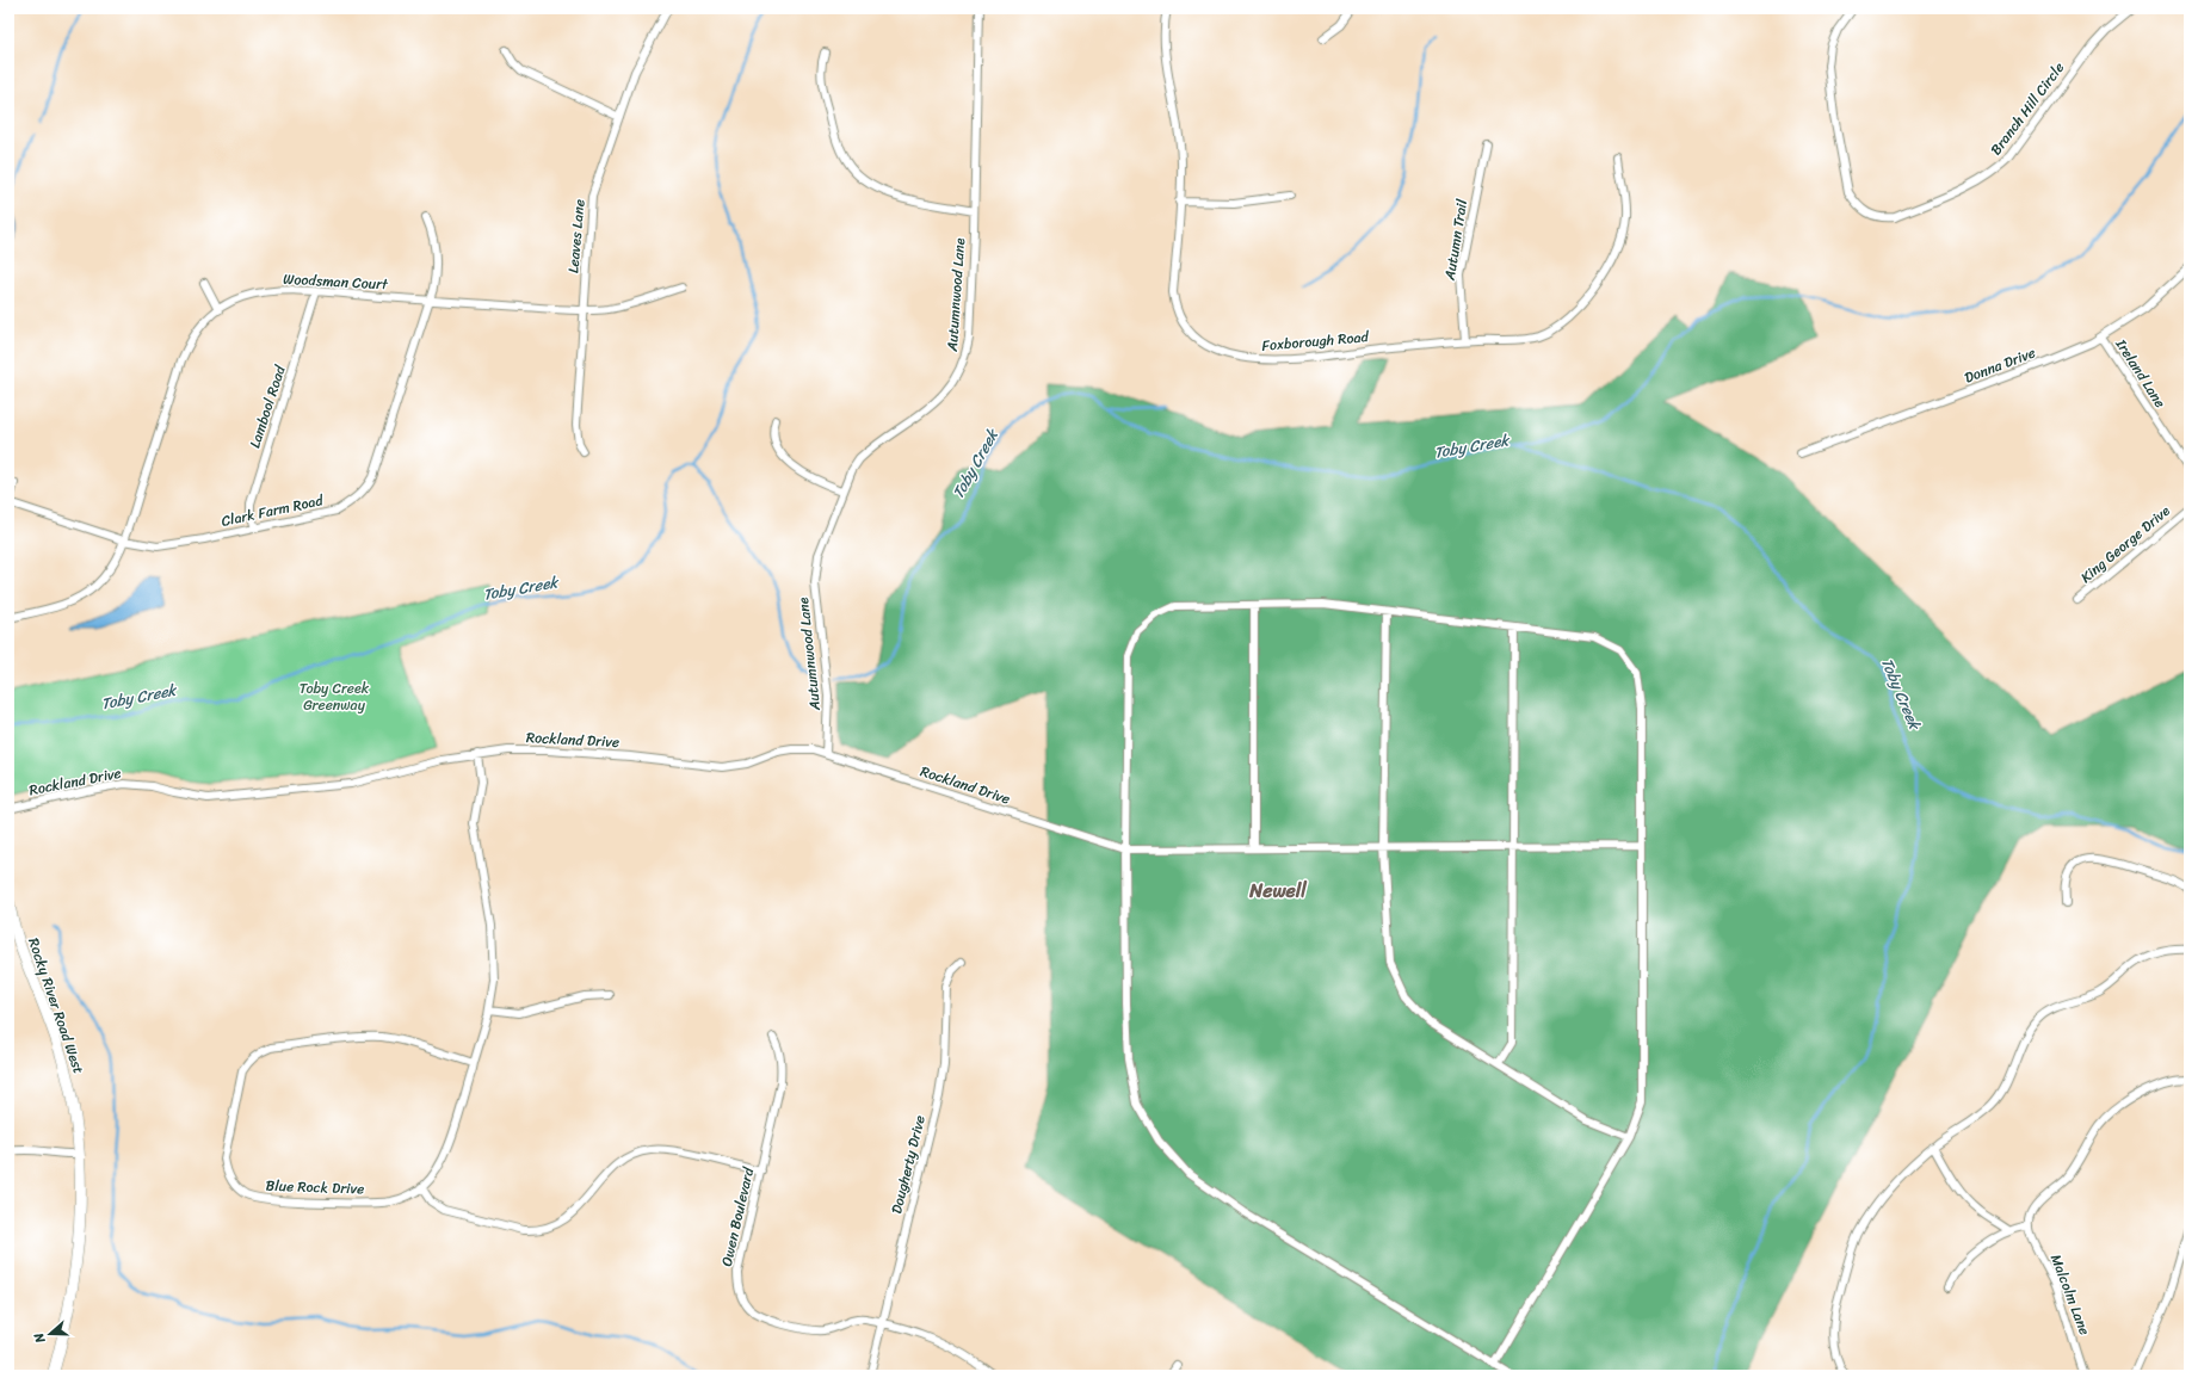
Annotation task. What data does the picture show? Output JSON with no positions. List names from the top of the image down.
{
  "streets": {
    "street": [
      "Branch Hill Circle",
      "Leaves Lane",
      "Autumn Trail",
      "Woodsman Court",
      "Autumnwood Lane",
      "Foxborough Road",
      "Donna Drive",
      "Ireland Lane",
      "Lambool Road",
      "Clark Farm Road",
      "King George Drive",
      "Rockland Drive",
      "Rocky River Road West",
      "Dougherty Drive",
      "Blue Rock Drive",
      "Owen Boulevard",
      "Malcolm Lane"
    ]
  },
  "crossings": [
    ["Leaves Lane", "Woodsman Court"],
    ["Autumn Trail", "Foxborough Road"],
    ["Woodsman Court", "Lambool Road"],
    ["Woodsman Court", "Clark Farm Road"],
    ["Autumnwood Lane", "Rockland Drive"],
    ["Donna Drive", "Ireland Lane"],
    ["Lambool Road", "Clark Farm Road"],
    ["Rockland Drive", "Blue Rock Drive"],
    ["Dougherty Drive", "Owen Boulevard"]
  ],
  "districts": ["Newell"],
  "water": ["Toby Creek"],
  "parks": ["Toby Creek Greenway"],
  "north": "left"
}
